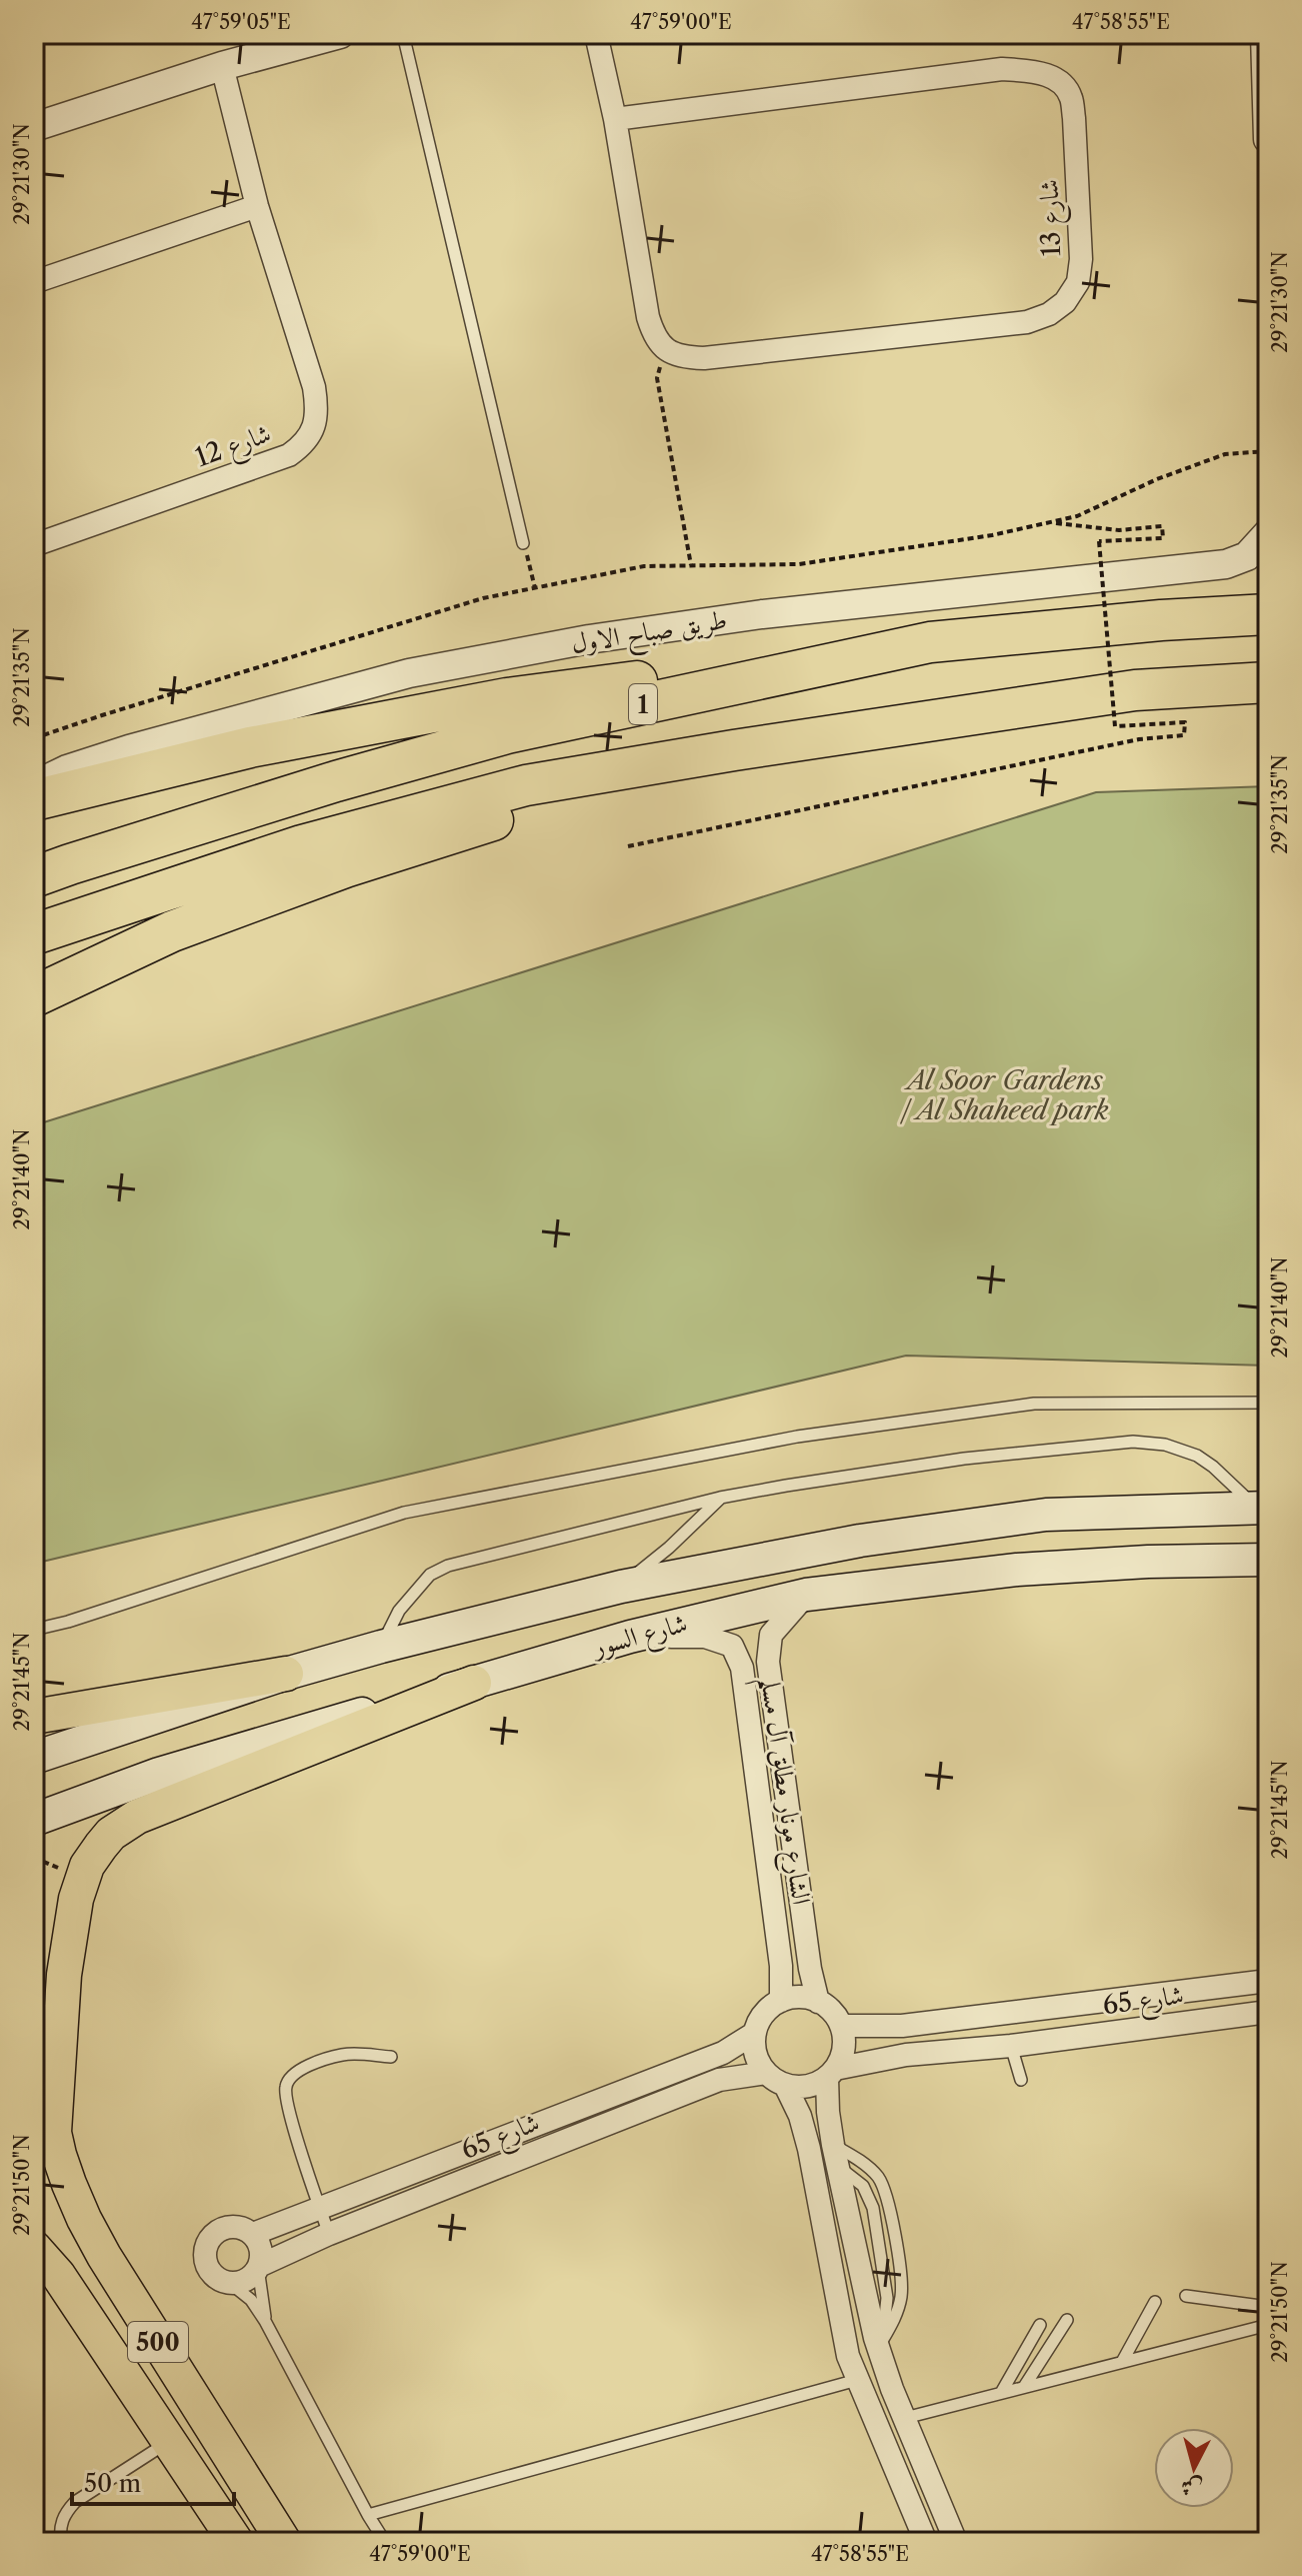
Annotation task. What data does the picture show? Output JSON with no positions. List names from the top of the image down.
{
  "streets": {
    "highway": ["1"],
    "main road": ["شارع السور", "500"],
    "street": [
      "شارع 13",
      "شارع 12",
      "طريق صباح الاول",
      "الشارع مونار مطلق آل مسلم",
      "شارع 65"
    ]
  },
  "crossings": [
    ["شارع السور", "الشارع مونار مطلق آل مسلم"],
    ["الشارع مونار مطلق آل مسلم", "شارع 65"]
  ],
  "parks": ["Al Soor Gardens | Al Shaheed park"],
  "scale_bar": "50 m",
  "north": "bottom",
  "coordinates": [
    "47°59'05\"E",
    "47°59'00\"E",
    "47°58'55\"E",
    "29°21'30\"N",
    "29°21'35\"N",
    "29°21'40\"N",
    "29°21'45\"N",
    "29°21'50\"N"
  ]
}
